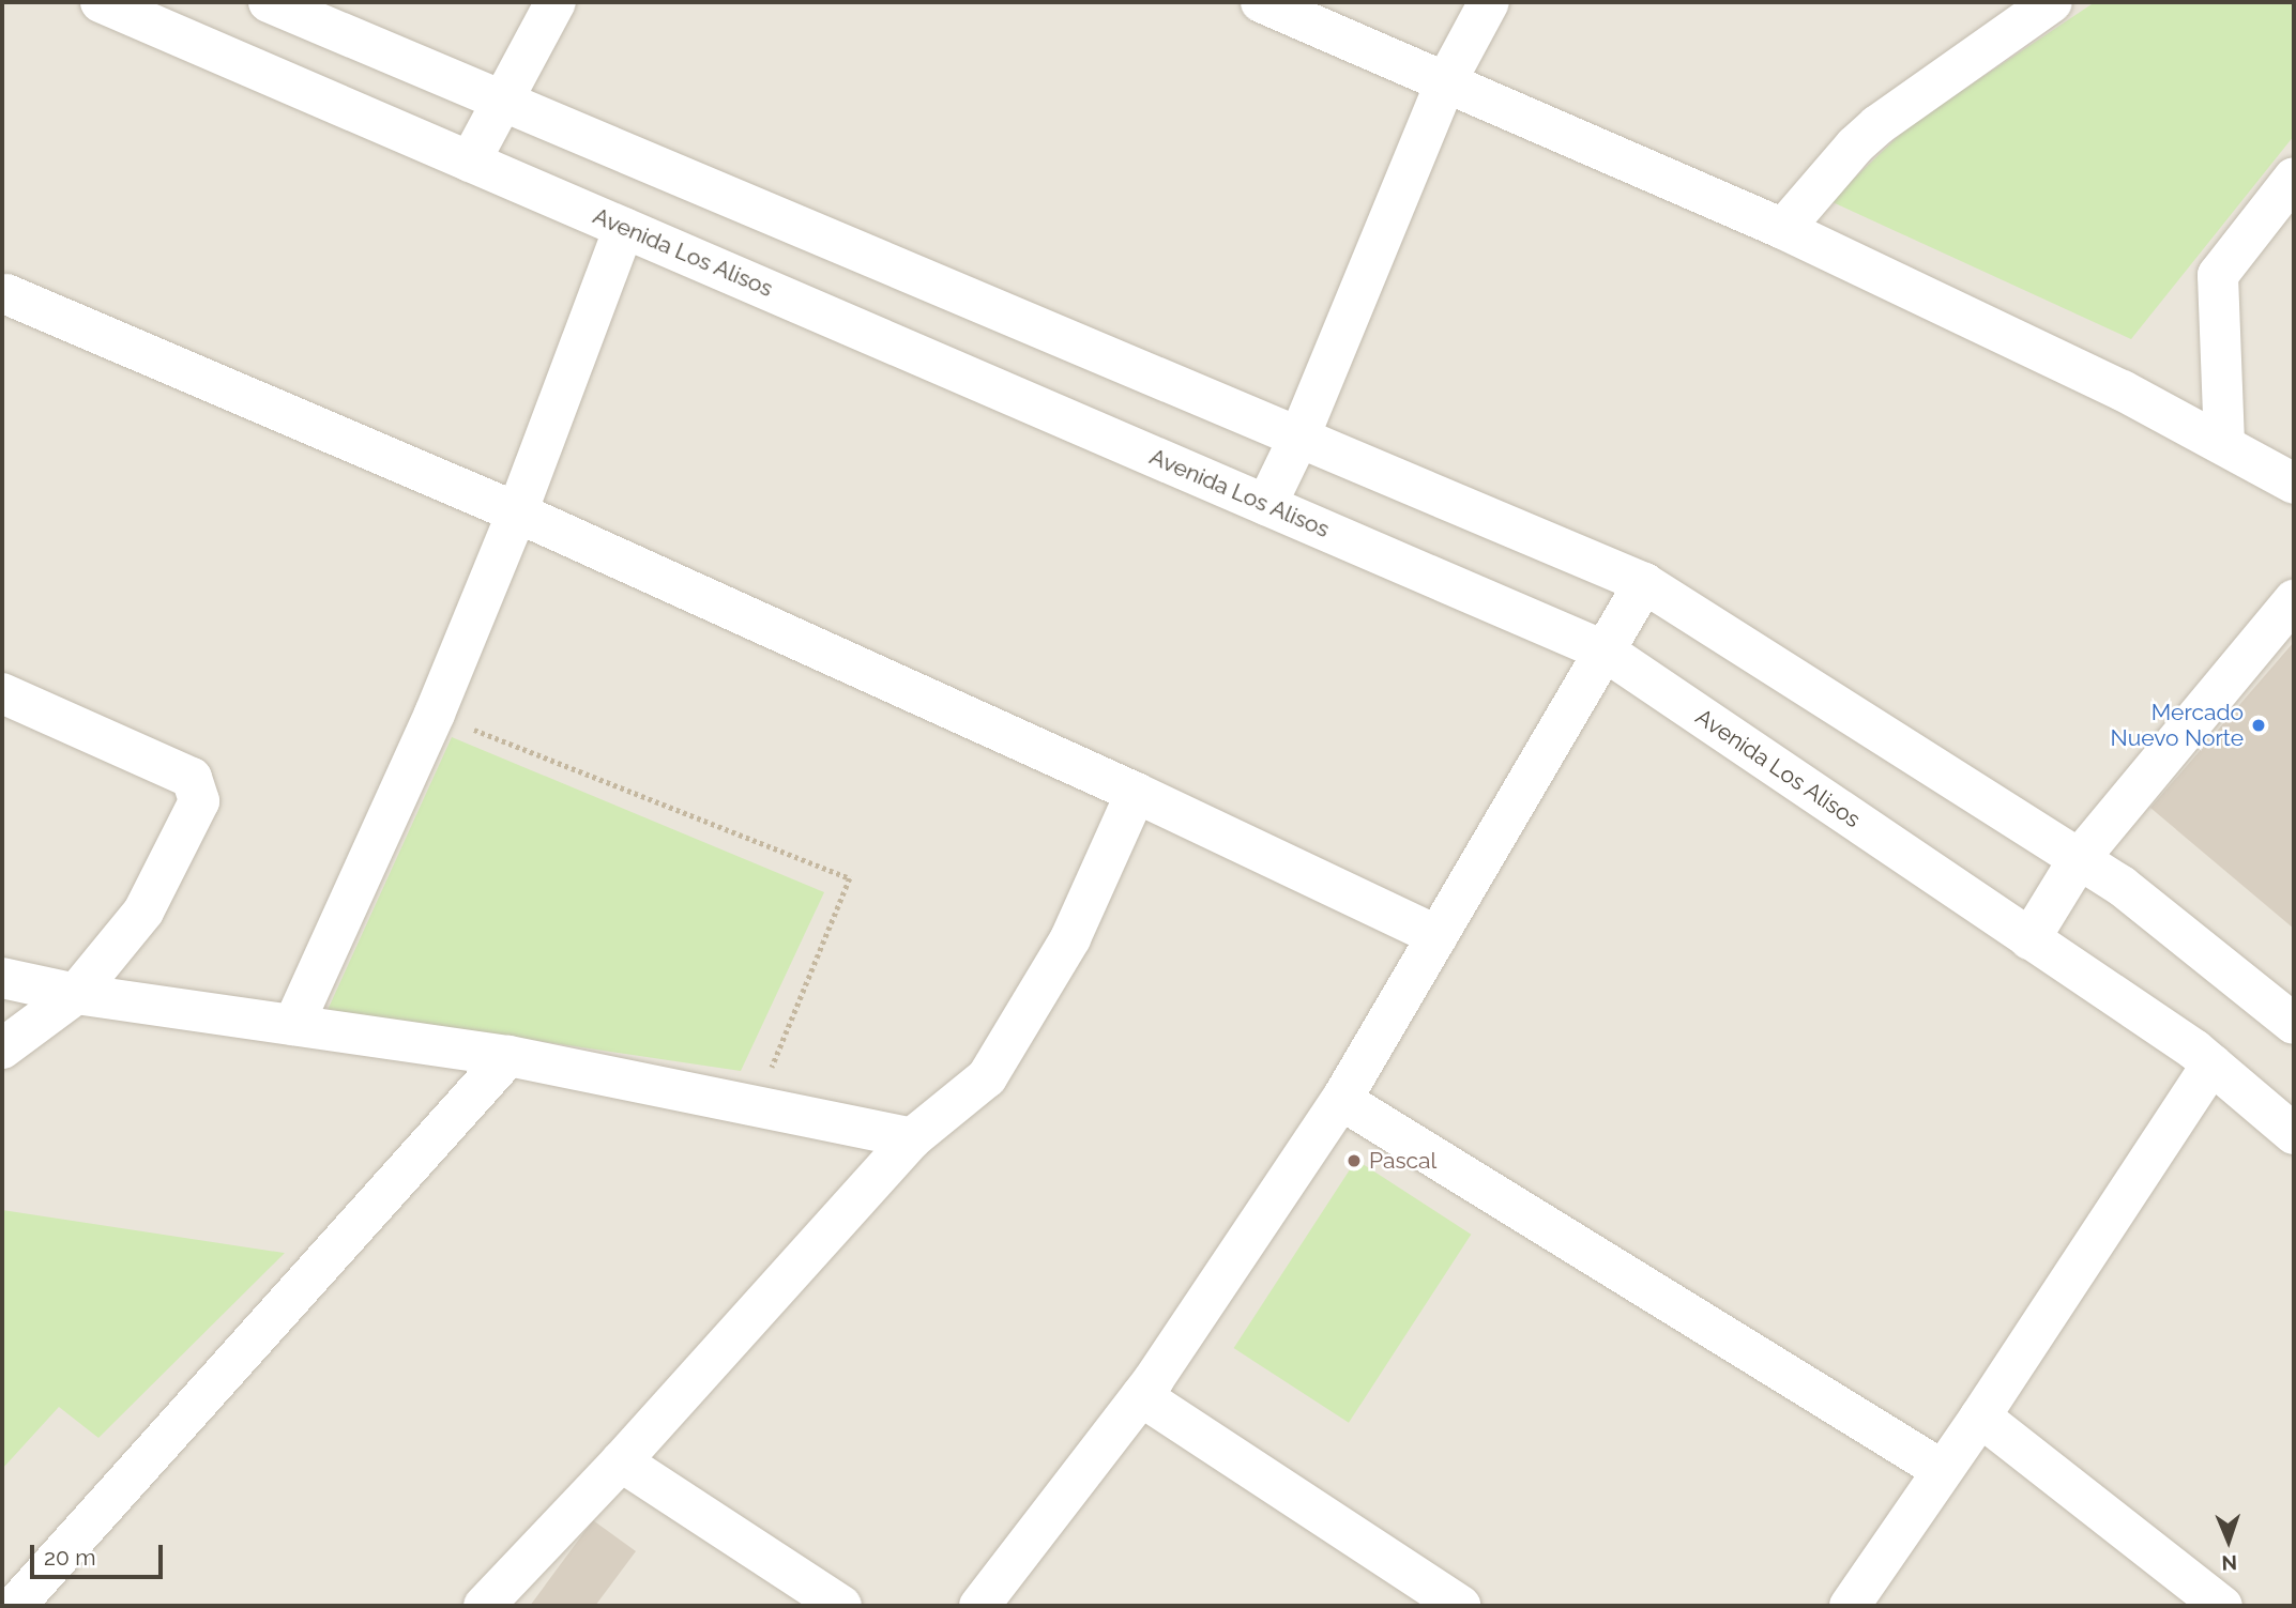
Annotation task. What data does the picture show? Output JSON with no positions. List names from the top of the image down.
{
  "streets": {
    "street": ["Avenida Los Alisos"]
  },
  "places": ["Mercado Nuevo Norte", "Pascal"],
  "scale_bar": "20 m",
  "north": "bottom"
}
